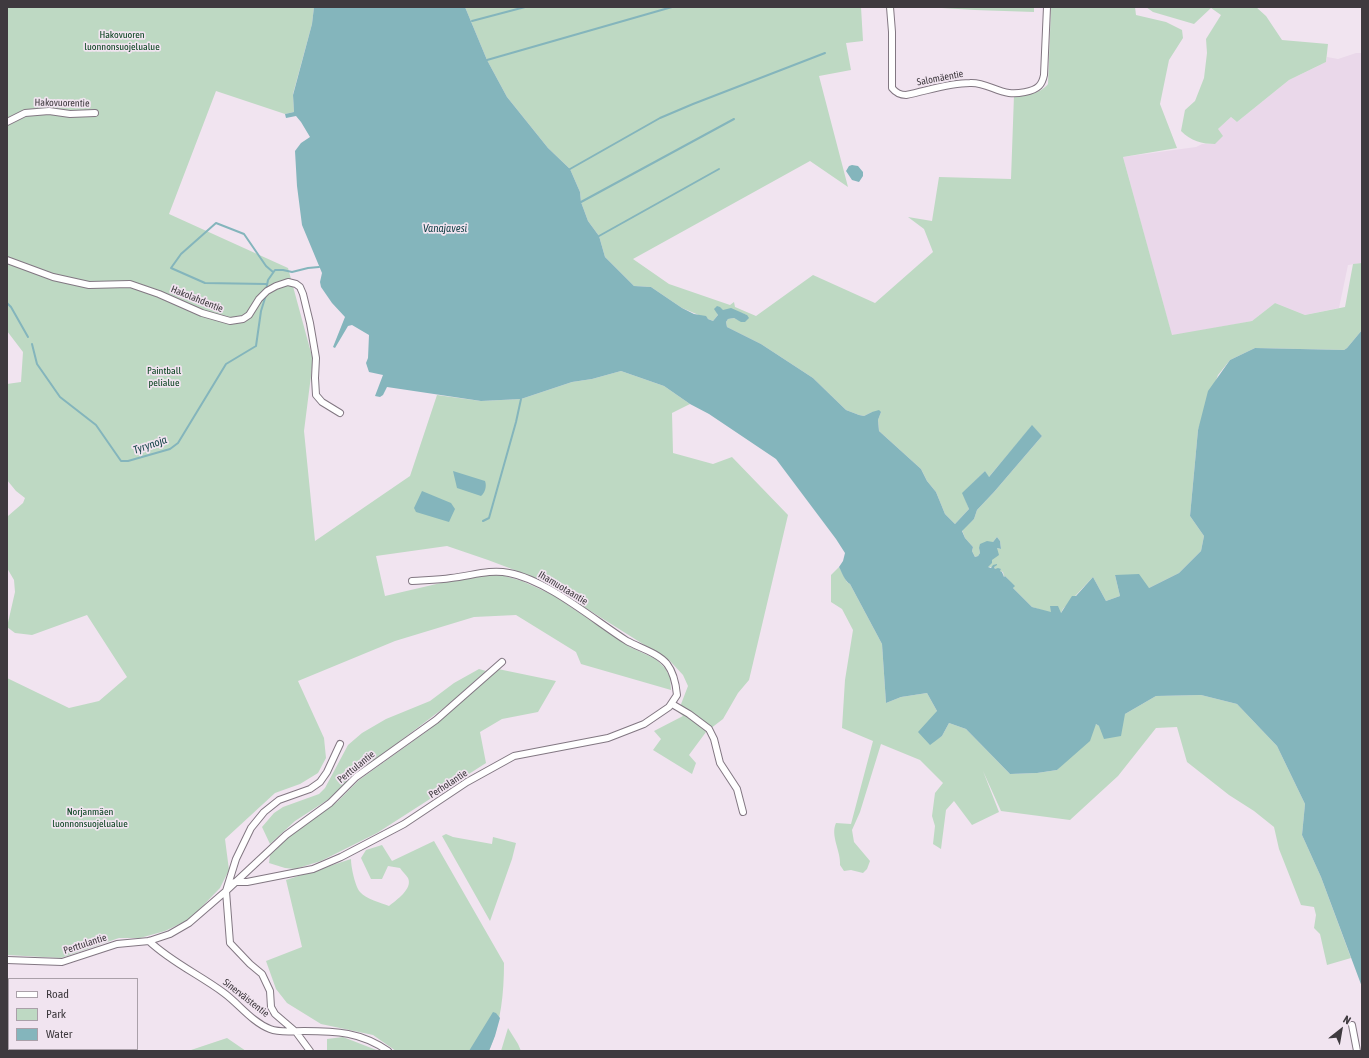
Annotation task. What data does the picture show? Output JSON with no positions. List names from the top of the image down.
{
  "streets": {
    "street": [
      "Salomäentie",
      "Hakovuorentie",
      "Hakolahdentie",
      "Ihamuotaantie",
      "Perttulantie",
      "Perholantie",
      "Sinerväistentie"
    ]
  },
  "crossings": [
    ["Ihamuotaantie", "Perholantie"],
    ["Perttulantie", "Perholantie"],
    ["Perttulantie", "Sinerväistentie"]
  ],
  "water": ["Vanajavesi", "Tyrynoja"],
  "parks": ["Hakovuoren luonnonsuojelualue", "Paintball pelialue", "Norjanmäen luonnonsuojelualue"],
  "legend": ["Road", "Park", "Water"],
  "north": "top right"
}
